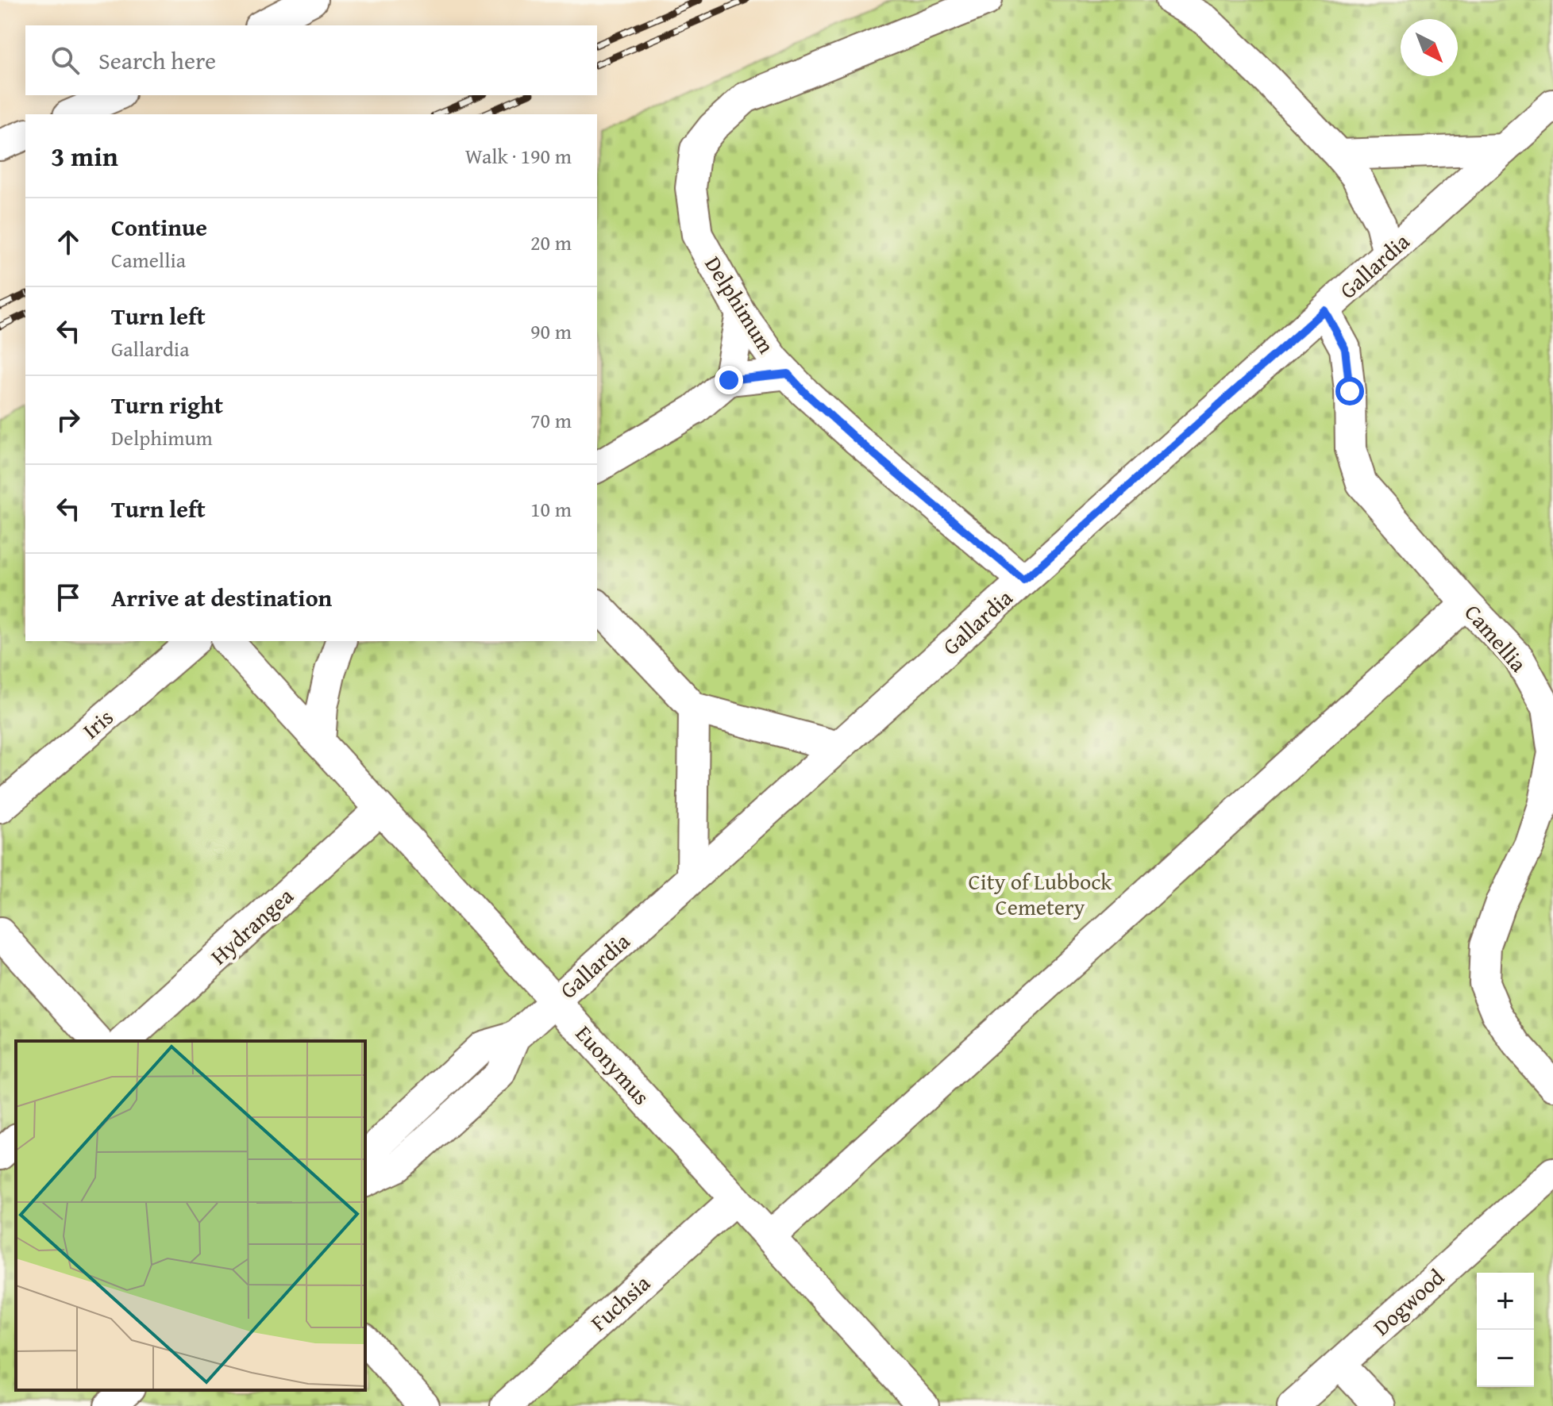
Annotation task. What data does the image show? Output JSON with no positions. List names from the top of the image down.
{
  "streets": {
    "street": [
      "Gallardia",
      "Delphimum",
      "Camellia",
      "Iris",
      "Hydrangea",
      "Euonymus",
      "Dogwood",
      "Fuchsia"
    ]
  },
  "crossings": [
    ["Gallardia", "Delphimum"],
    ["Gallardia", "Camellia"],
    ["Gallardia", "Euonymus"],
    ["Hydrangea", "Euonymus"],
    ["Euonymus", "Fuchsia"]
  ],
  "parks": ["City of Lubbock Cemetery"],
  "north": "bottom right",
  "page": {
    "search": "Search here",
    "heading": ["3 min", "Walk · 190 m"],
    "list": [
      ["Continue", "Camellia", "20 m"],
      ["Turn left", "Gallardia", "90 m"],
      ["Turn right", "Delphimum", "70 m"],
      ["Turn left", "10 m"],
      "Arrive at destination"
    ],
    "map_buttons": ["+", "−"]
  }
}
